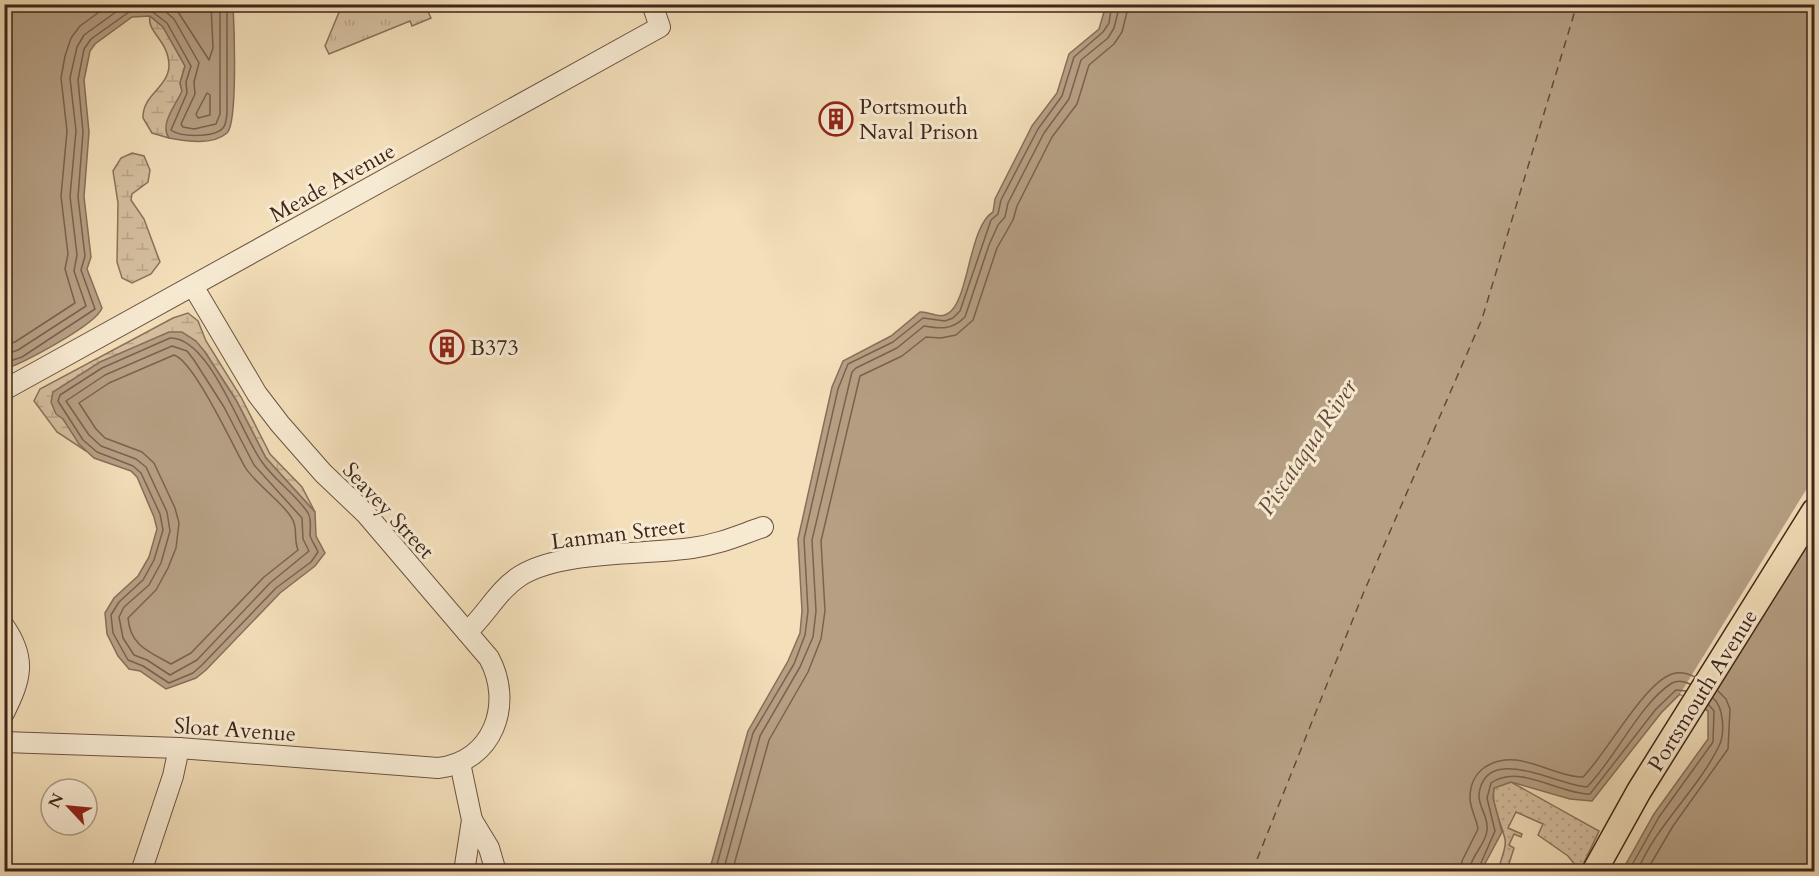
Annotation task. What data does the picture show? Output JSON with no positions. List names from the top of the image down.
{
  "streets": {
    "main road": ["Portsmouth Avenue"],
    "street": [
      "Meade Avenue",
      "Seavey Street",
      "Lanman Street",
      "Sloat Avenue"
    ]
  },
  "crossings": [
    ["Meade Avenue", "Seavey Street"],
    ["Seavey Street", "Lanman Street"],
    ["Seavey Street", "Sloat Avenue"]
  ],
  "water": ["Piscataqua River"],
  "places": {
    "building": ["Portsmouth Naval Prison", "B373"]
  },
  "north": "top left"
}
